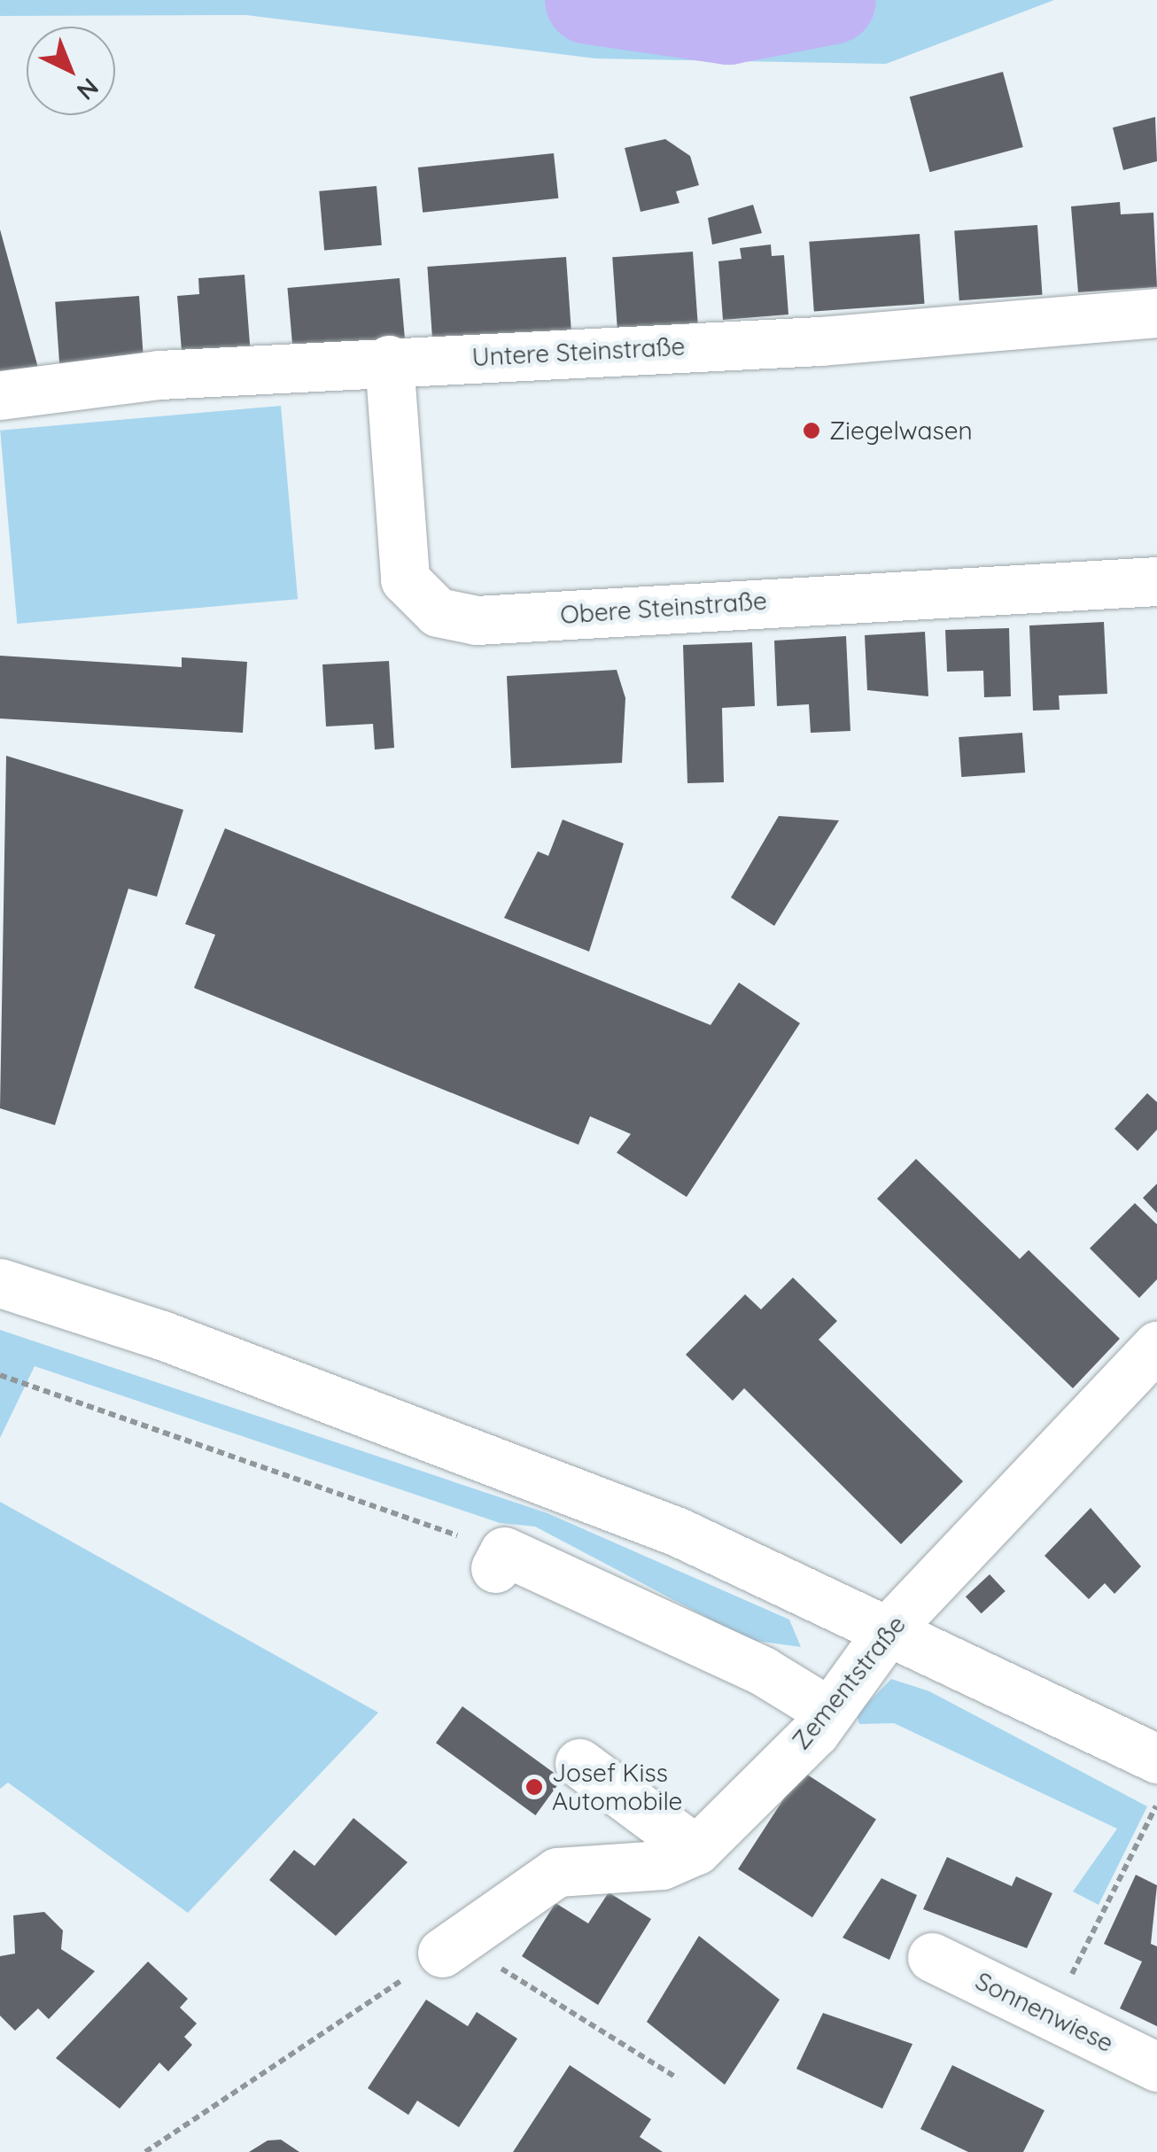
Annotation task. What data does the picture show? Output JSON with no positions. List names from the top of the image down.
{
  "streets": {
    "street": [
      "Untere Steinstraße",
      "Obere Steinstraße",
      "Zementstraße",
      "Sonnenwiese"
    ]
  },
  "crossings": [
    ["Untere Steinstraße", "Obere Steinstraße"]
  ],
  "places": ["Ziegelwasen", "Josef Kiss Automobile"],
  "north": "bottom right"
}
